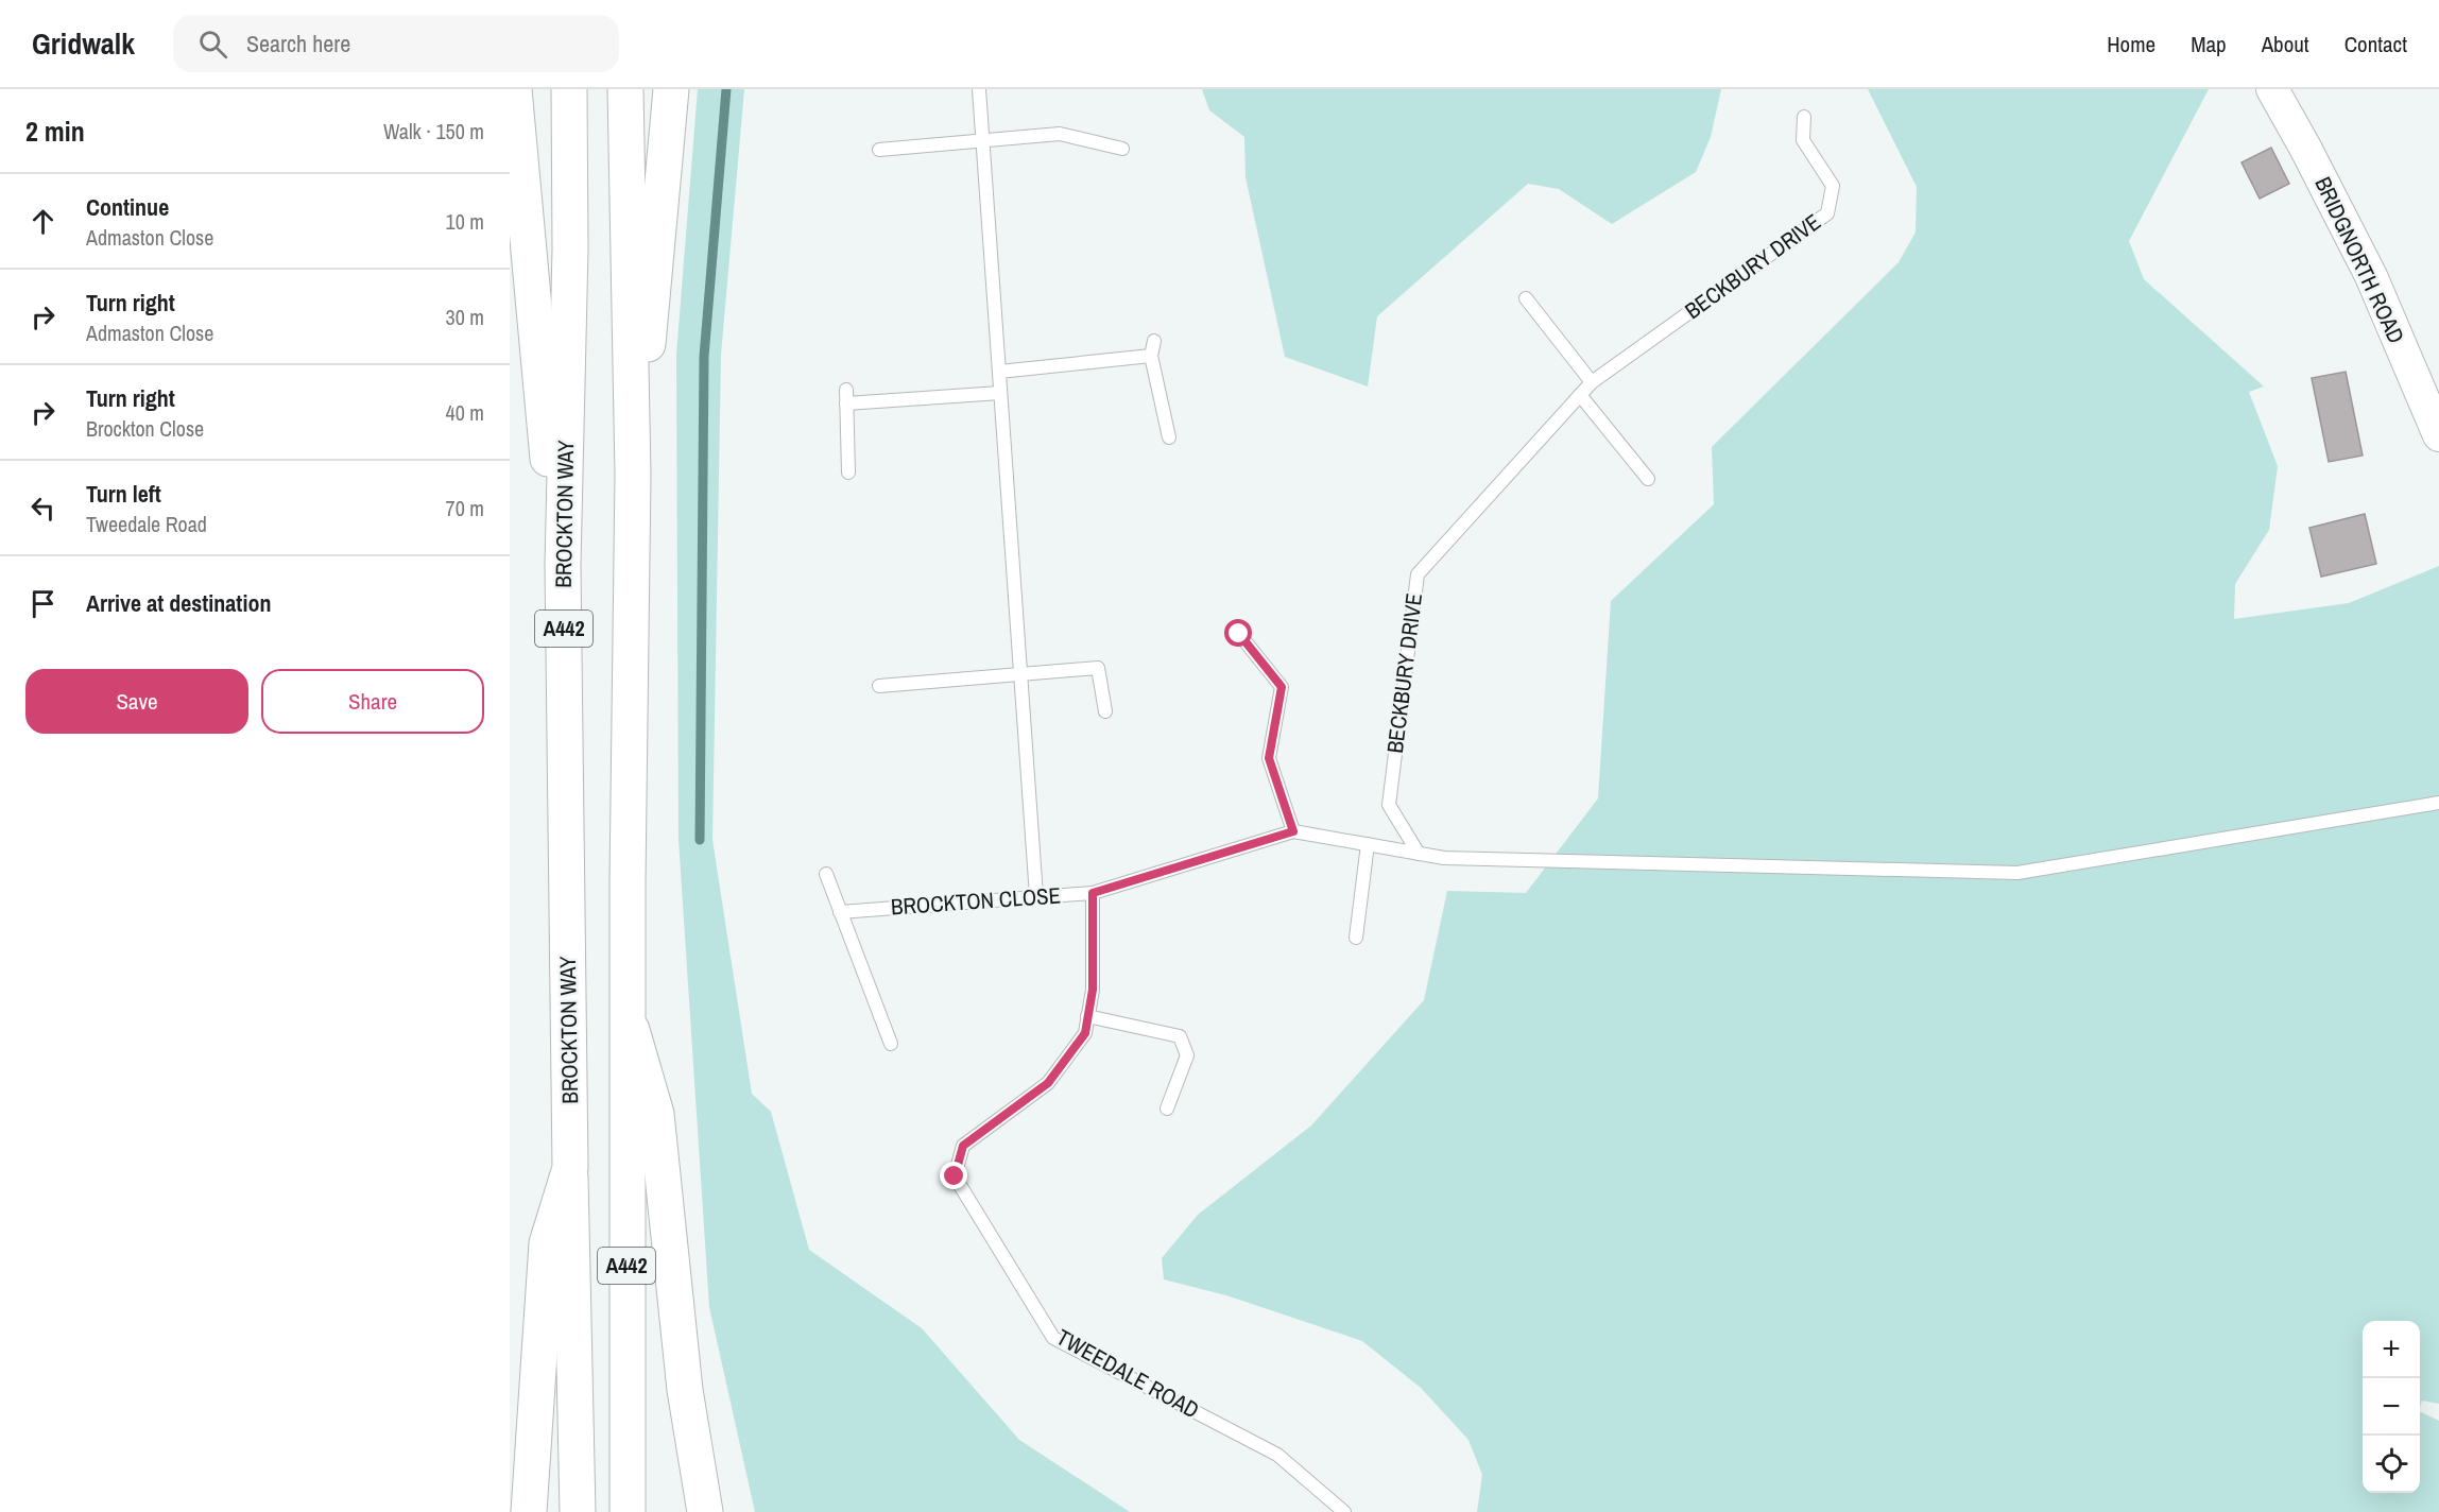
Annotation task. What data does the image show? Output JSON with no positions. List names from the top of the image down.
{
  "streets": {
    "main road": ["BROCKTON WAY", "A442"],
    "street": ["BRIDGNORTH ROAD"],
    "lane": ["BECKBURY DRIVE", "BROCKTON CLOSE", "TWEEDALE ROAD"]
  },
  "crossings": [
    ["BROCKTON WAY", "A442"],
    ["BROCKTON CLOSE", "TWEEDALE ROAD"]
  ],
  "page": {
    "header": "Gridwalk",
    "search": "Search here",
    "nav": [
      "Home",
      "Map",
      "About",
      "Contact"
    ],
    "heading": ["2 min", "Walk · 150 m"],
    "list": [
      ["Continue", "Admaston Close", "10 m"],
      ["Turn right", "Admaston Close", "30 m"],
      ["Turn right", "Brockton Close", "40 m"],
      ["Turn left", "Tweedale Road", "70 m"],
      "Arrive at destination"
    ],
    "buttons": ["Save", "Share"],
    "map_buttons": ["+", "−"]
  }
}
